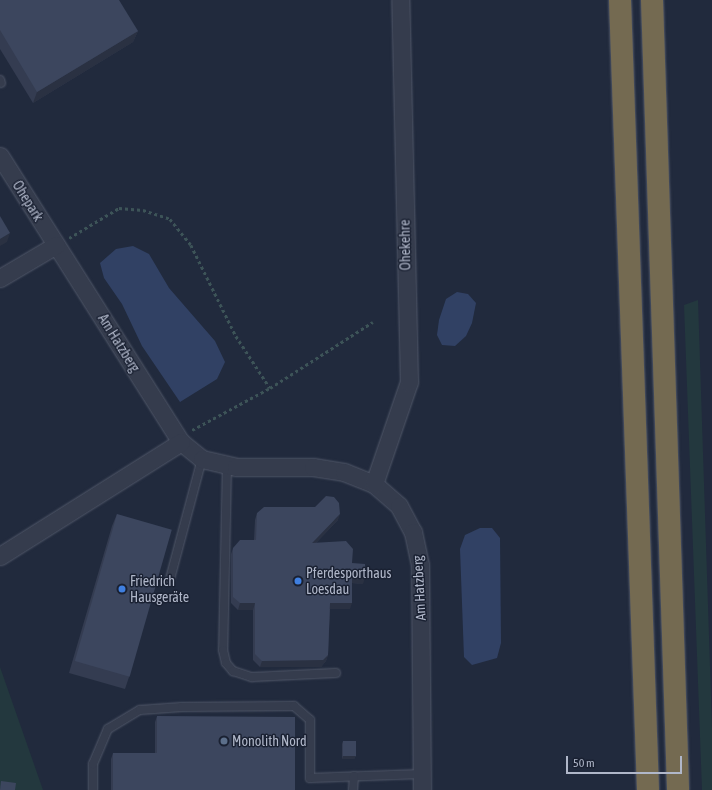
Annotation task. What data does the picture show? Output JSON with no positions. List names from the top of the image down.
{
  "streets": {
    "street": ["Ohepark", "Ohekehre", "Am Hatzberg"]
  },
  "crossings": [
    ["Ohepark", "Am Hatzberg"],
    ["Ohekehre", "Am Hatzberg"]
  ],
  "places": ["Pferdesporthaus Loesdau", "Friedrich Hausgeräte", "Monolith Nord"],
  "scale_bar": "50 m"
}
